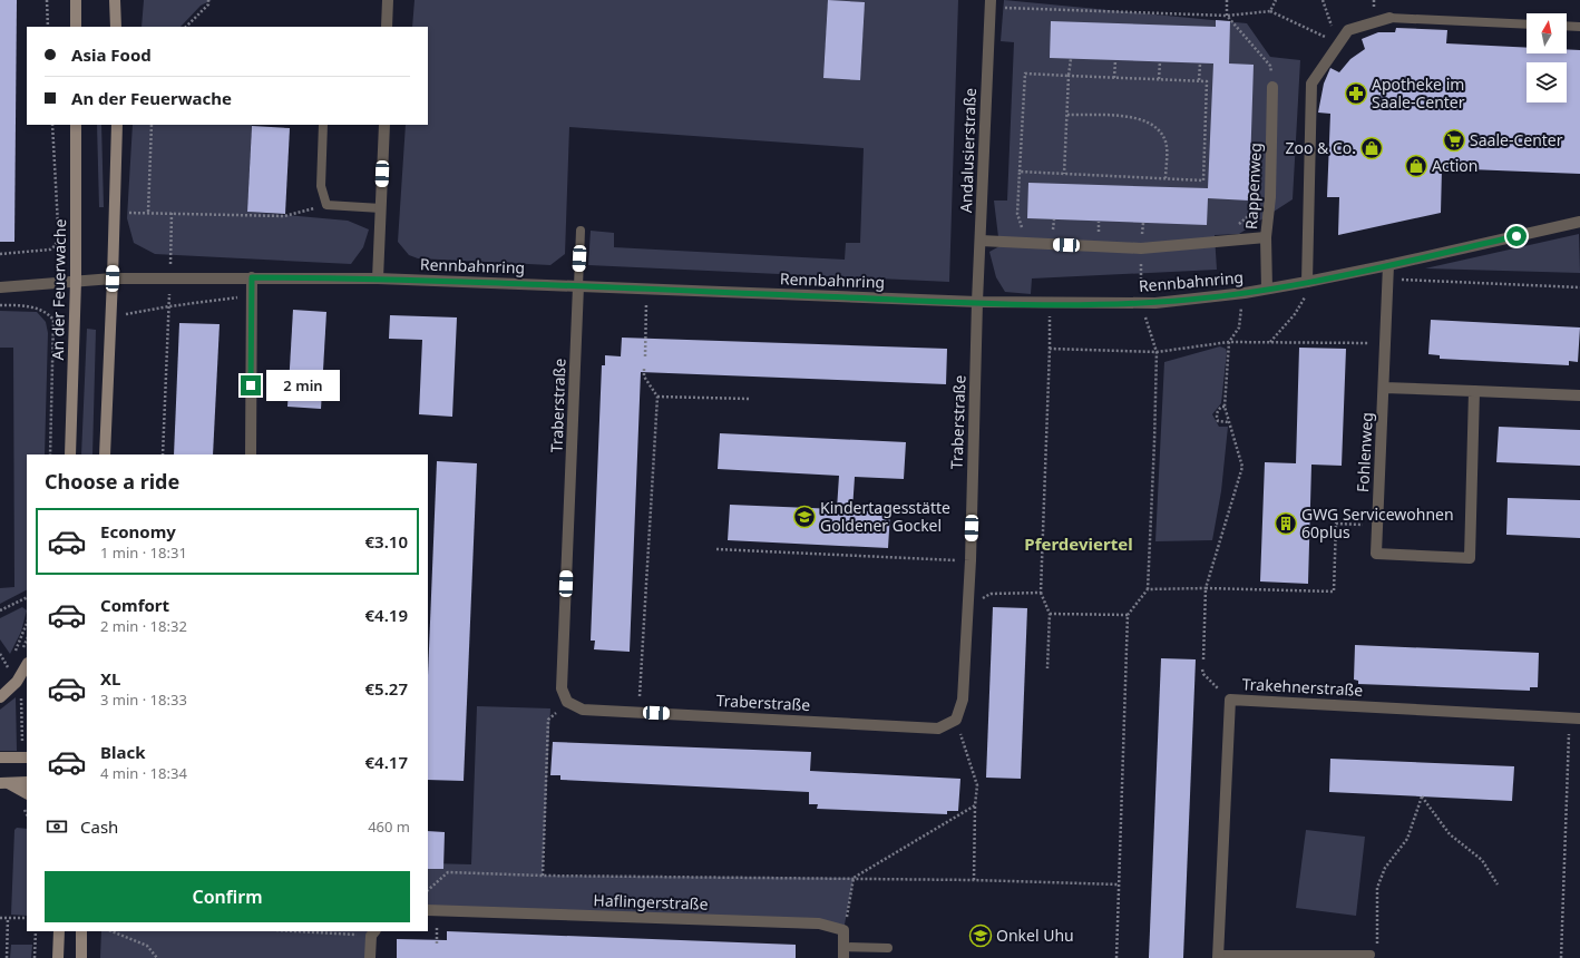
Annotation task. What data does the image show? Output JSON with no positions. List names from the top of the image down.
{
  "streets": {
    "street": [
      "Andalusierstraße",
      "Rappenweg",
      "Rennbahnring",
      "An der Feuerwache",
      "Traberstraße",
      "Fohlenweg",
      "Trakehnerstraße",
      "Haflingerstraße"
    ]
  },
  "crossings": [
    ["Andalusierstraße", "Rennbahnring"],
    ["Andalusierstraße", "Traberstraße"],
    ["Rappenweg", "Rennbahnring"],
    ["Rennbahnring", "An der Feuerwache"],
    ["Rennbahnring", "Traberstraße"],
    ["Rennbahnring", "Fohlenweg"]
  ],
  "districts": ["Pferdeviertel"],
  "places": {
    "pharmacy": ["Apotheke im Saale-Center"],
    "supermarket": ["Saale-Center"],
    "shop": ["Zoo & Co.", "Action"],
    "school or university": ["Kindertagesstätte Goldener Gockel", "Onkel Uhu"],
    "building": ["GWG Servicewohnen 60plus"]
  },
  "north": "top",
  "page": {
    "banner": ["Asia Food", "An der Feuerwache"],
    "bubble": "2 min",
    "heading": "Choose a ride",
    "list": [
      {
        "name": "Economy",
        "note": "1 min · 18:31",
        "value": "€3.10"
      },
      {
        "name": "Comfort",
        "note": "2 min · 18:32",
        "value": "€4.19"
      },
      {
        "name": "XL",
        "note": "3 min · 18:33",
        "value": "€5.27"
      },
      {
        "name": "Black",
        "note": "4 min · 18:34",
        "value": "€4.17"
      }
    ],
    "pay": ["Cash", "460 m"],
    "buttons": "Confirm"
  }
}
